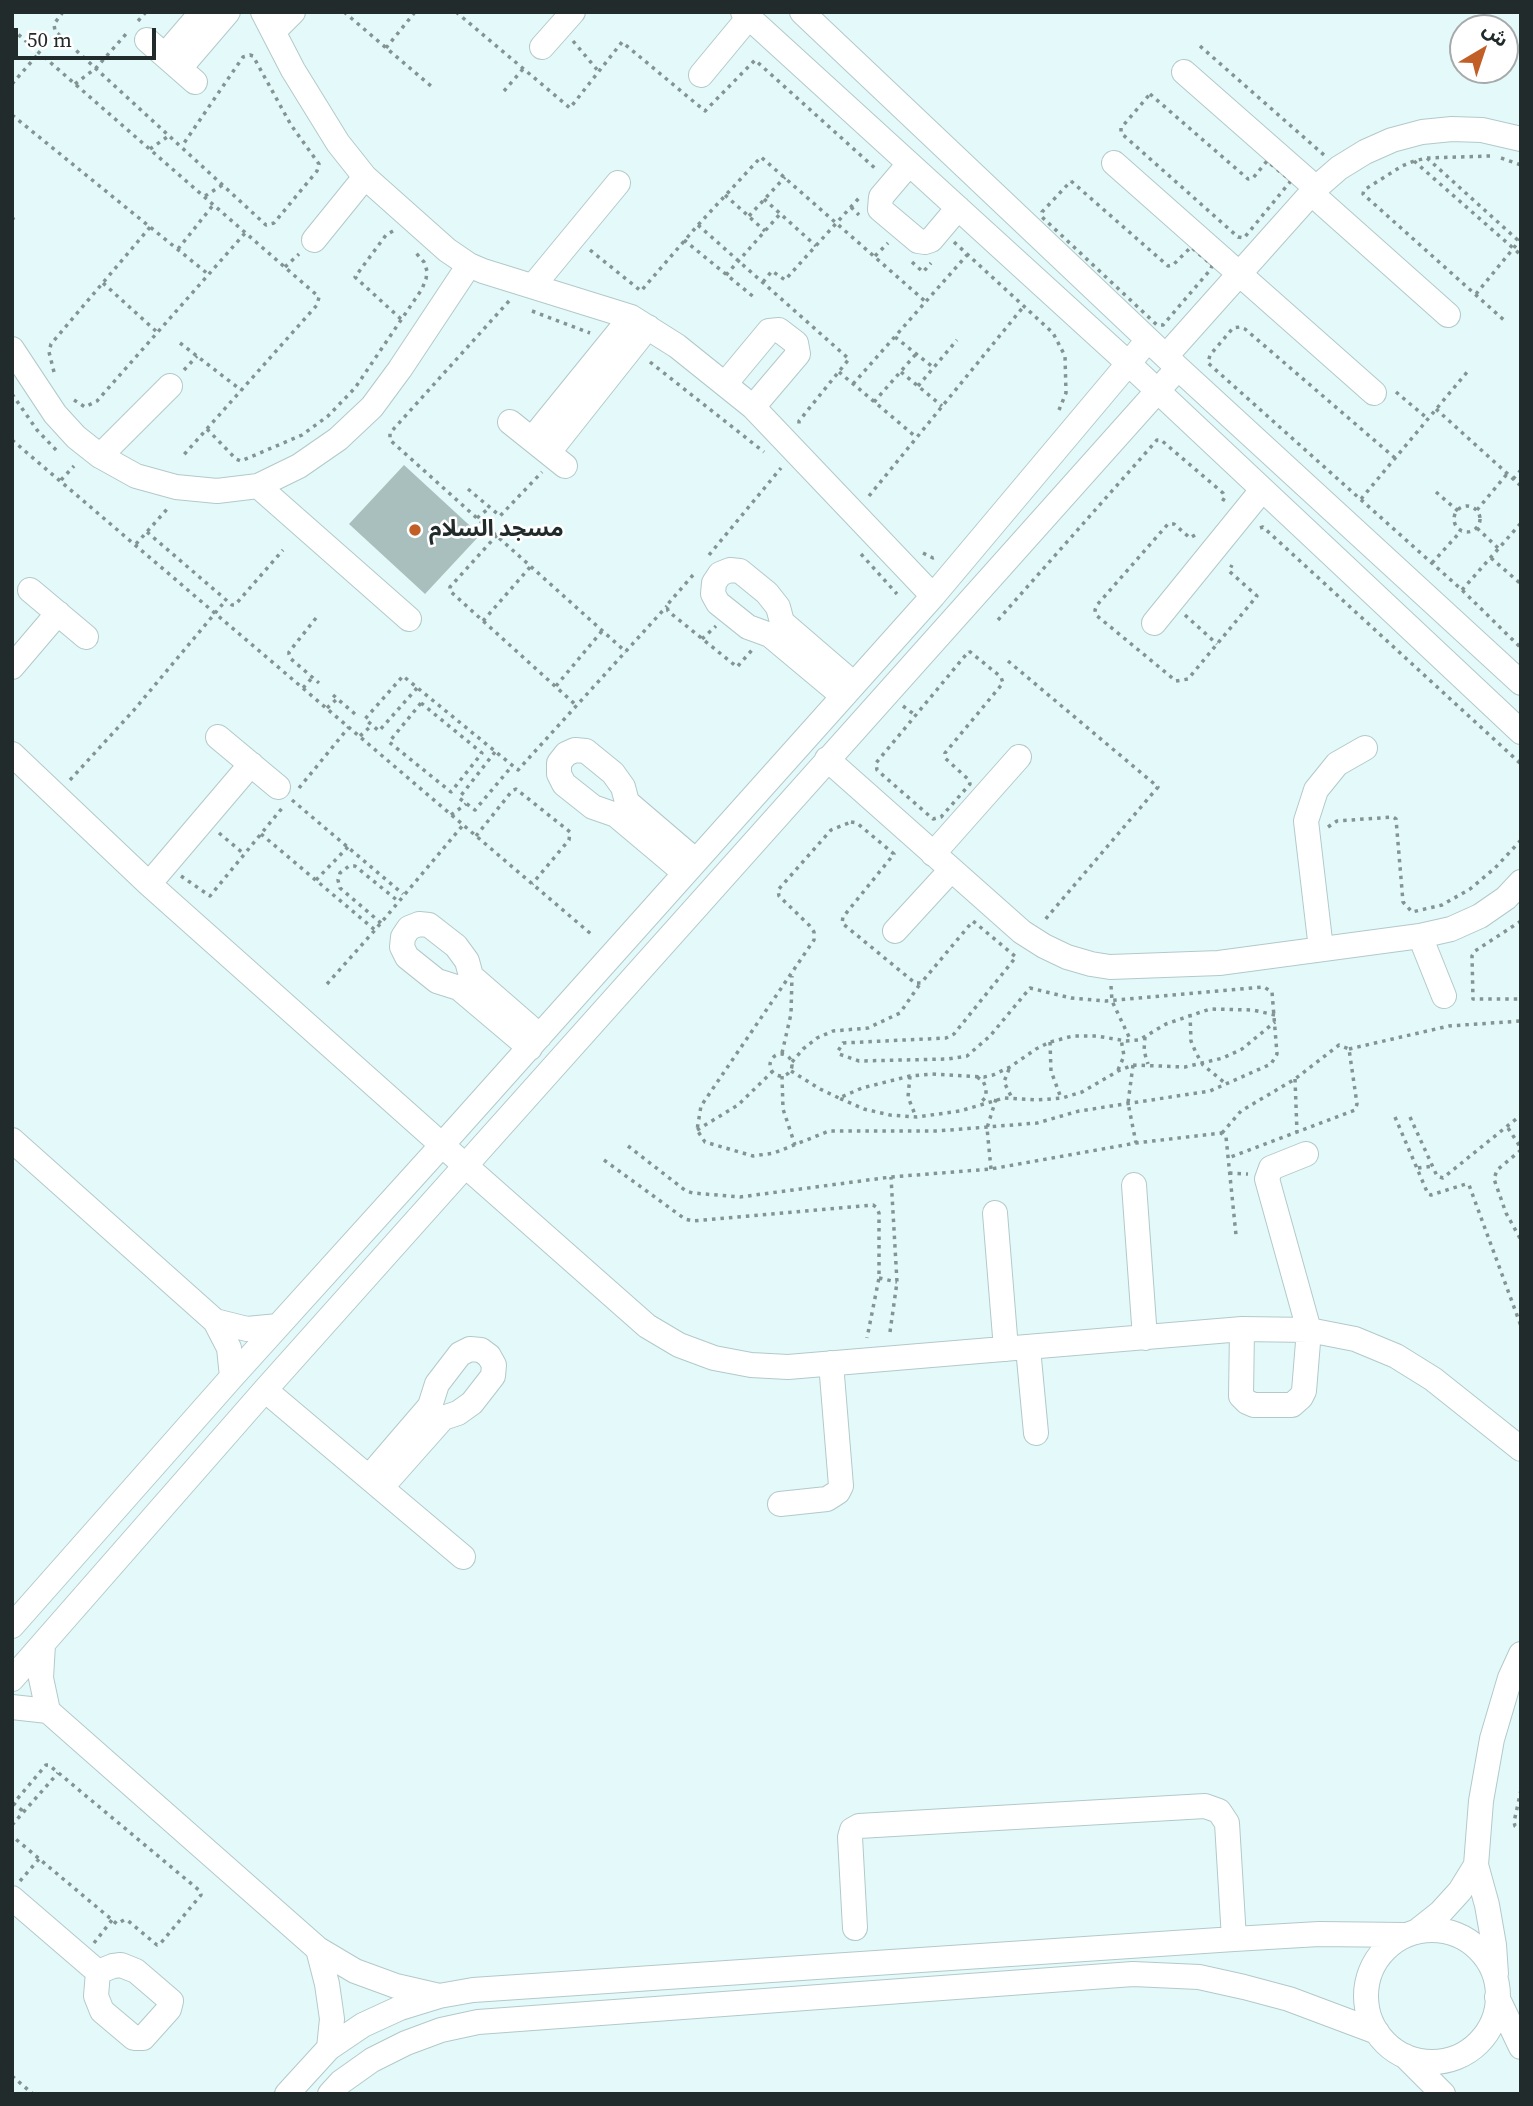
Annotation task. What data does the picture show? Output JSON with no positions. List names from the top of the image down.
{
  "places": ["مسجد السلام"],
  "scale_bar": "50 m",
  "north": "top right"
}
